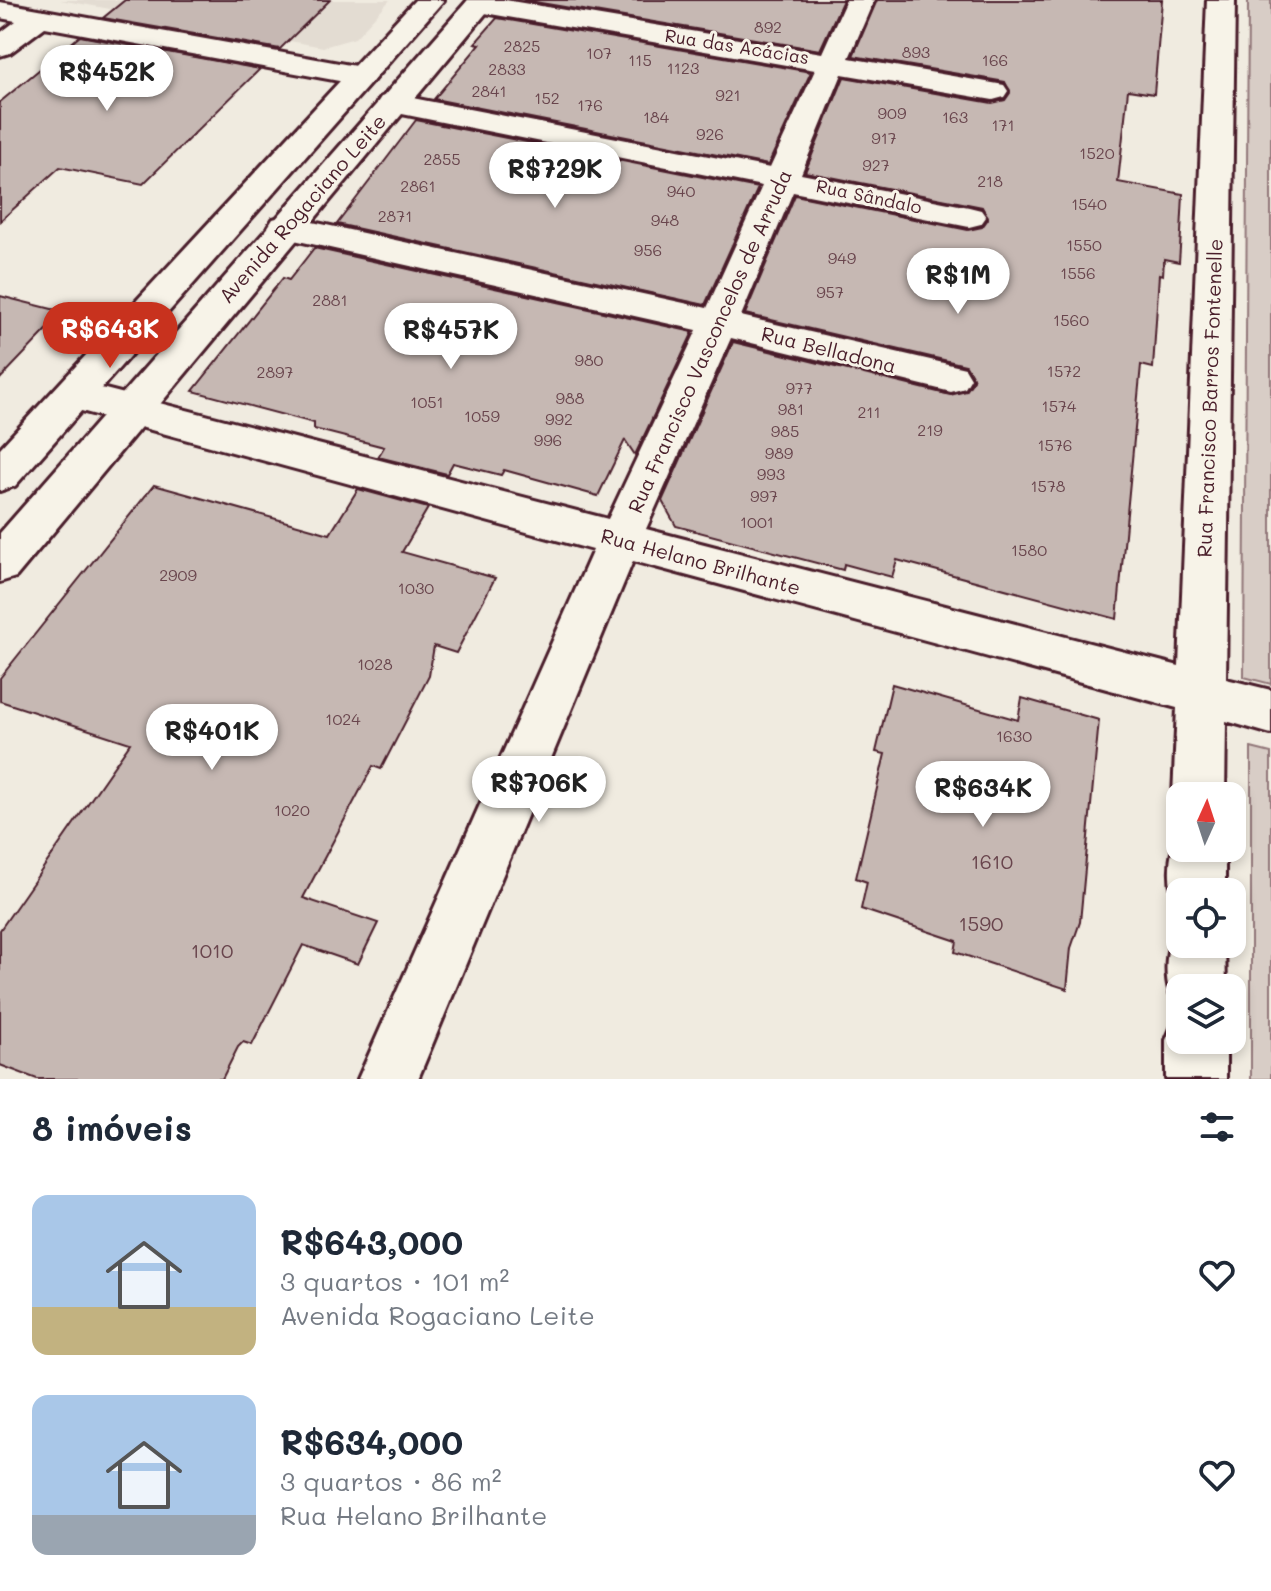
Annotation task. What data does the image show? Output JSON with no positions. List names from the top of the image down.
{
  "streets": {
    "street": [
      "Rua das Acácias",
      "Rua Sândalo",
      "Avenida Rogaciano Leite",
      "Rua Francisco Vasconcelos de Arruda",
      "Rua Belladona",
      "Rua Francisco Barros Fontenelle",
      "Rua Helano Brilhante"
    ]
  },
  "crossings": [
    ["Rua das Acácias", "Avenida Rogaciano Leite"],
    ["Rua das Acácias", "Rua Francisco Vasconcelos de Arruda"],
    ["Rua Sândalo", "Avenida Rogaciano Leite"],
    ["Rua Sândalo", "Rua Francisco Vasconcelos de Arruda"],
    ["Avenida Rogaciano Leite", "Rua Belladona"],
    ["Avenida Rogaciano Leite", "Rua Helano Brilhante"],
    ["Rua Francisco Vasconcelos de Arruda", "Rua Belladona"],
    ["Rua Francisco Vasconcelos de Arruda", "Rua Helano Brilhante"],
    ["Rua Francisco Barros Fontenelle", "Rua Helano Brilhante"]
  ],
  "house_numbers": [
    "892",
    "2825",
    "893",
    "107",
    "115",
    "166",
    "1123",
    "2833",
    "2841",
    "921",
    "152",
    "176",
    "909",
    "184",
    "163",
    "171",
    "926",
    "917",
    "1520",
    "2855",
    "927",
    "218",
    "2861",
    "940",
    "1540",
    "2871",
    "948",
    "1550",
    "956",
    "949",
    "1556",
    "957",
    "2881",
    "1560",
    "980",
    "1572",
    "2897",
    "977",
    "988",
    "1051",
    "1574",
    "981",
    "211",
    "1059",
    "992",
    "219",
    "985",
    "996",
    "1576",
    "989",
    "993",
    "1578",
    "997",
    "1001",
    "1580",
    "2909",
    "1030",
    "1028",
    "1024",
    "1630",
    "1020",
    "1610",
    "1590",
    "1010"
  ],
  "north": "top",
  "page": {
    "price": [
      "R$452K",
      "R$729K",
      "R$1M",
      "R$643K",
      "R$457K",
      "R$401K",
      "R$706K",
      "R$634K"
    ],
    "heading": "8 imóveis",
    "list": [
      {
        "name": "R$643,000",
        "note": "3 quartos · 101 m² · Avenida Rogaciano Leite"
      },
      {
        "name": "R$634,000",
        "note": "3 quartos · 86 m² · Rua Helano Brilhante"
      }
    ]
  }
}
